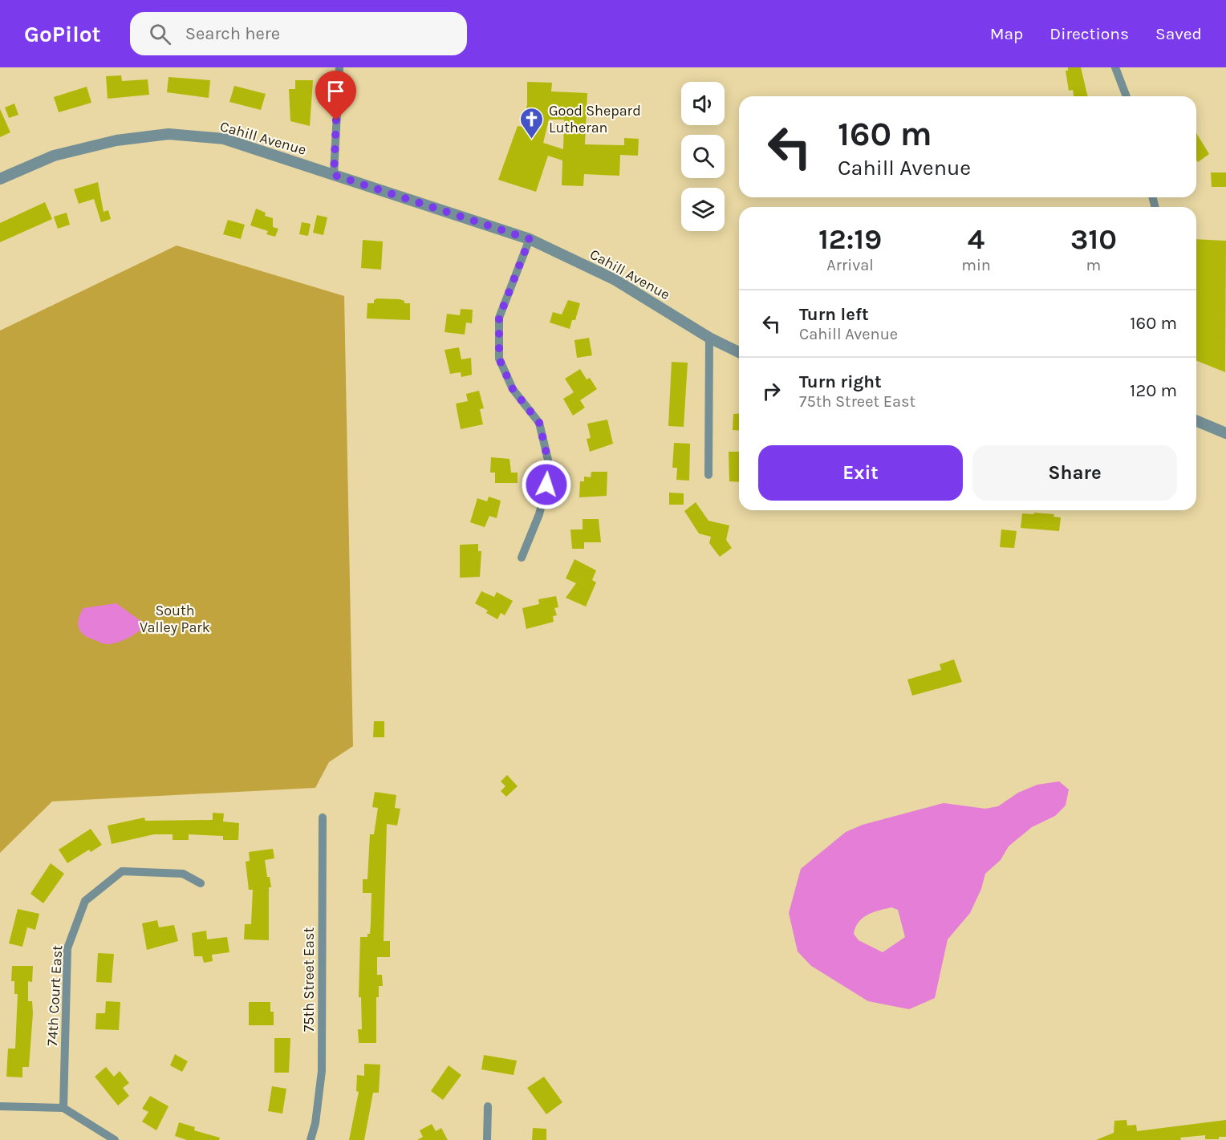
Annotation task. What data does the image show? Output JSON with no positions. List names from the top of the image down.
{
  "streets": {
    "street": ["Cahill Avenue", "75th Street East", "74th Court East"]
  },
  "parks": ["South Valley Park"],
  "places": {
    "church": ["Good Shepard Lutheran"]
  },
  "page": {
    "header": "GoPilot",
    "search": "Search here",
    "nav": ["Map", "Directions", "Saved"],
    "turn": ["160 m", "Cahill Avenue"],
    "eta": [
      "12:19",
      "Arrival",
      "4",
      "min",
      "310",
      "m"
    ],
    "list": [
      {
        "name": "Turn left",
        "note": "Cahill Avenue",
        "value": "160 m"
      },
      {
        "name": "Turn right",
        "note": "75th Street East",
        "value": "120 m"
      }
    ],
    "buttons": ["Exit", "Share"]
  }
}
